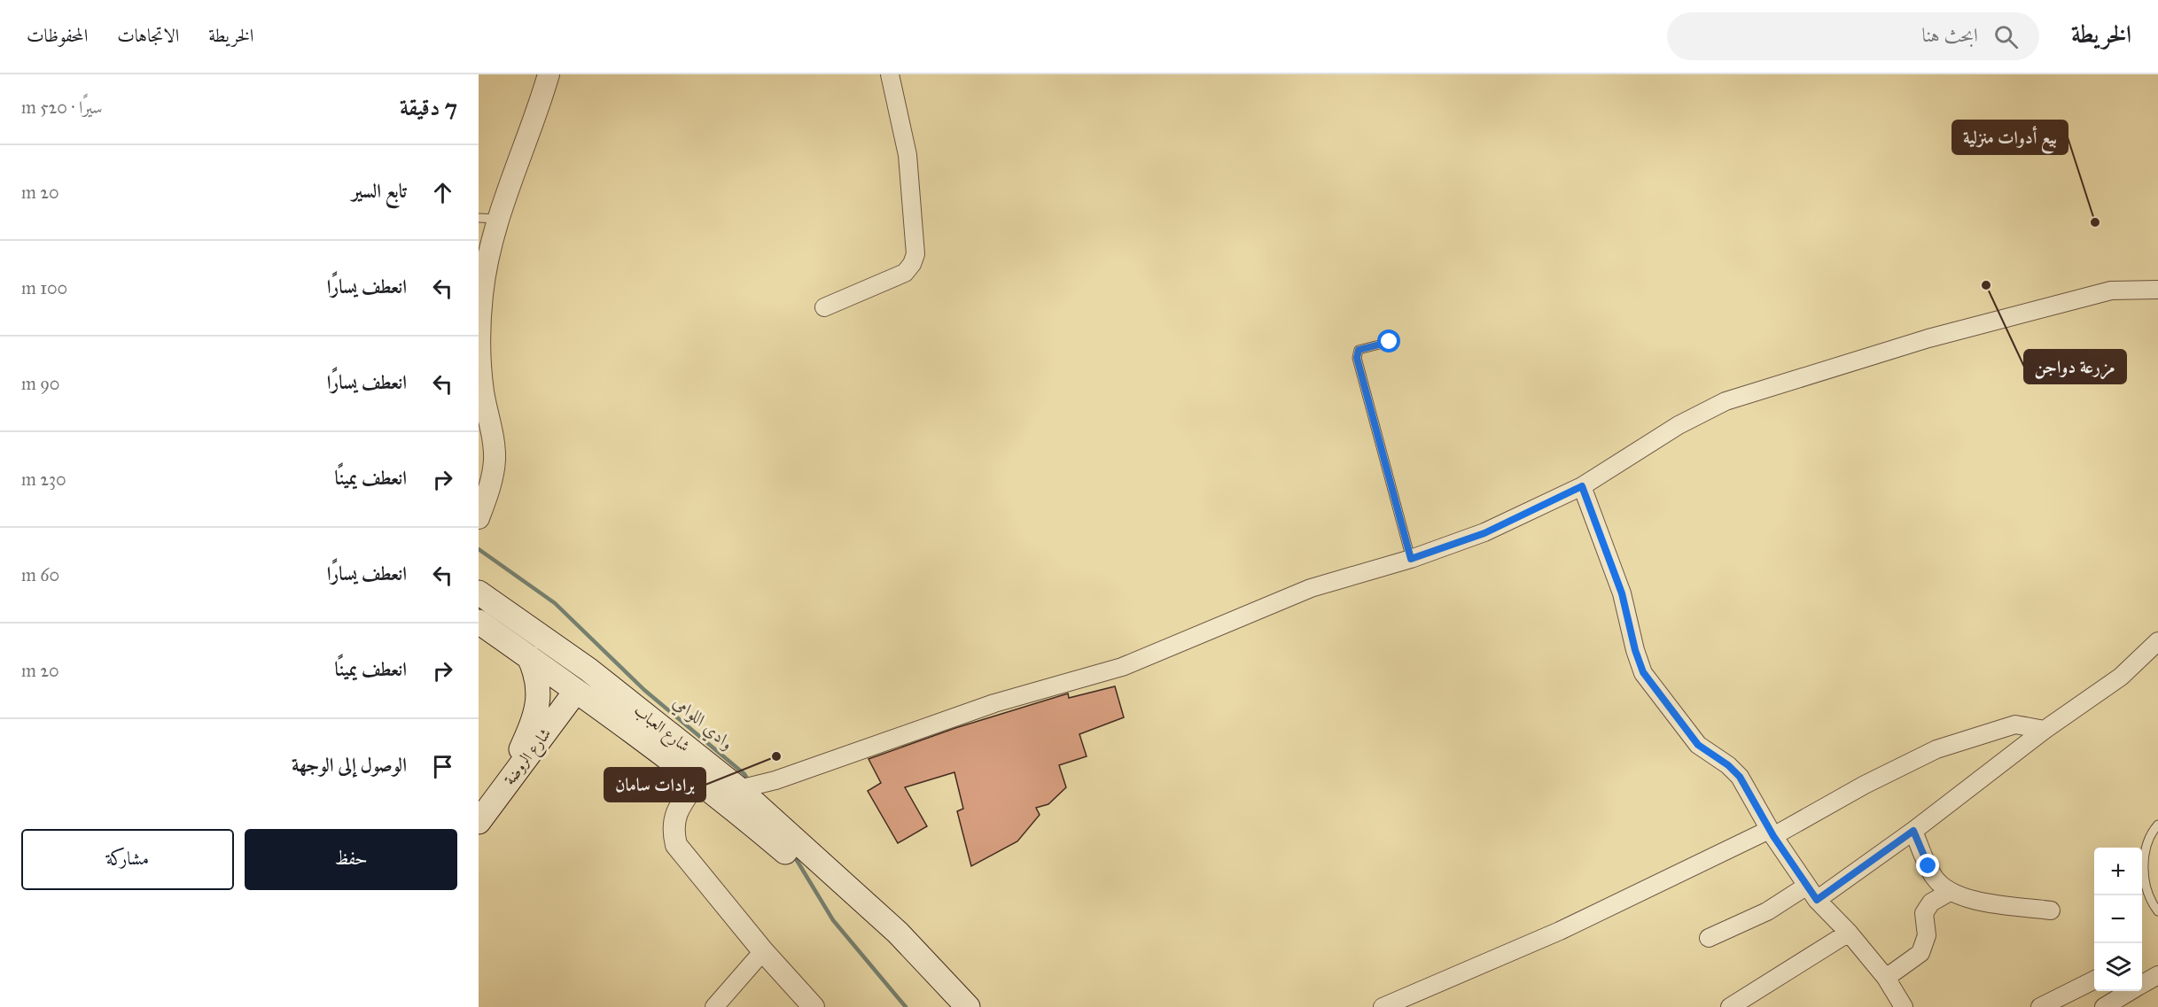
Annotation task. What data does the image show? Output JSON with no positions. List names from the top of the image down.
{
  "streets": {
    "main road": ["شارع العباب", "شارع الروضة"]
  },
  "crossings": [
    ["شارع العباب", "شارع الروضة"]
  ],
  "water": ["وادي اللوامي"],
  "places": ["بيع أدوات منزلية", "مزرعة دواجن", "برادات سامان"],
  "page": {
    "header": "الخريطة",
    "search": "ابحث هنا",
    "nav": ["الخريطة", "الاتجاهات", "المحفوظات"],
    "heading": ["7 دقيقة", "سيرًا · 520 m"],
    "list": [
      ["تابع السير", "20 m"],
      ["انعطف يسارًا", "100 m"],
      ["انعطف يسارًا", "90 m"],
      ["انعطف يمينًا", "230 m"],
      ["انعطف يسارًا", "60 m"],
      ["انعطف يمينًا", "20 m"],
      "الوصول إلى الوجهة"
    ],
    "buttons": ["حفظ", "مشاركة"],
    "map_buttons": ["+", "−"]
  }
}
